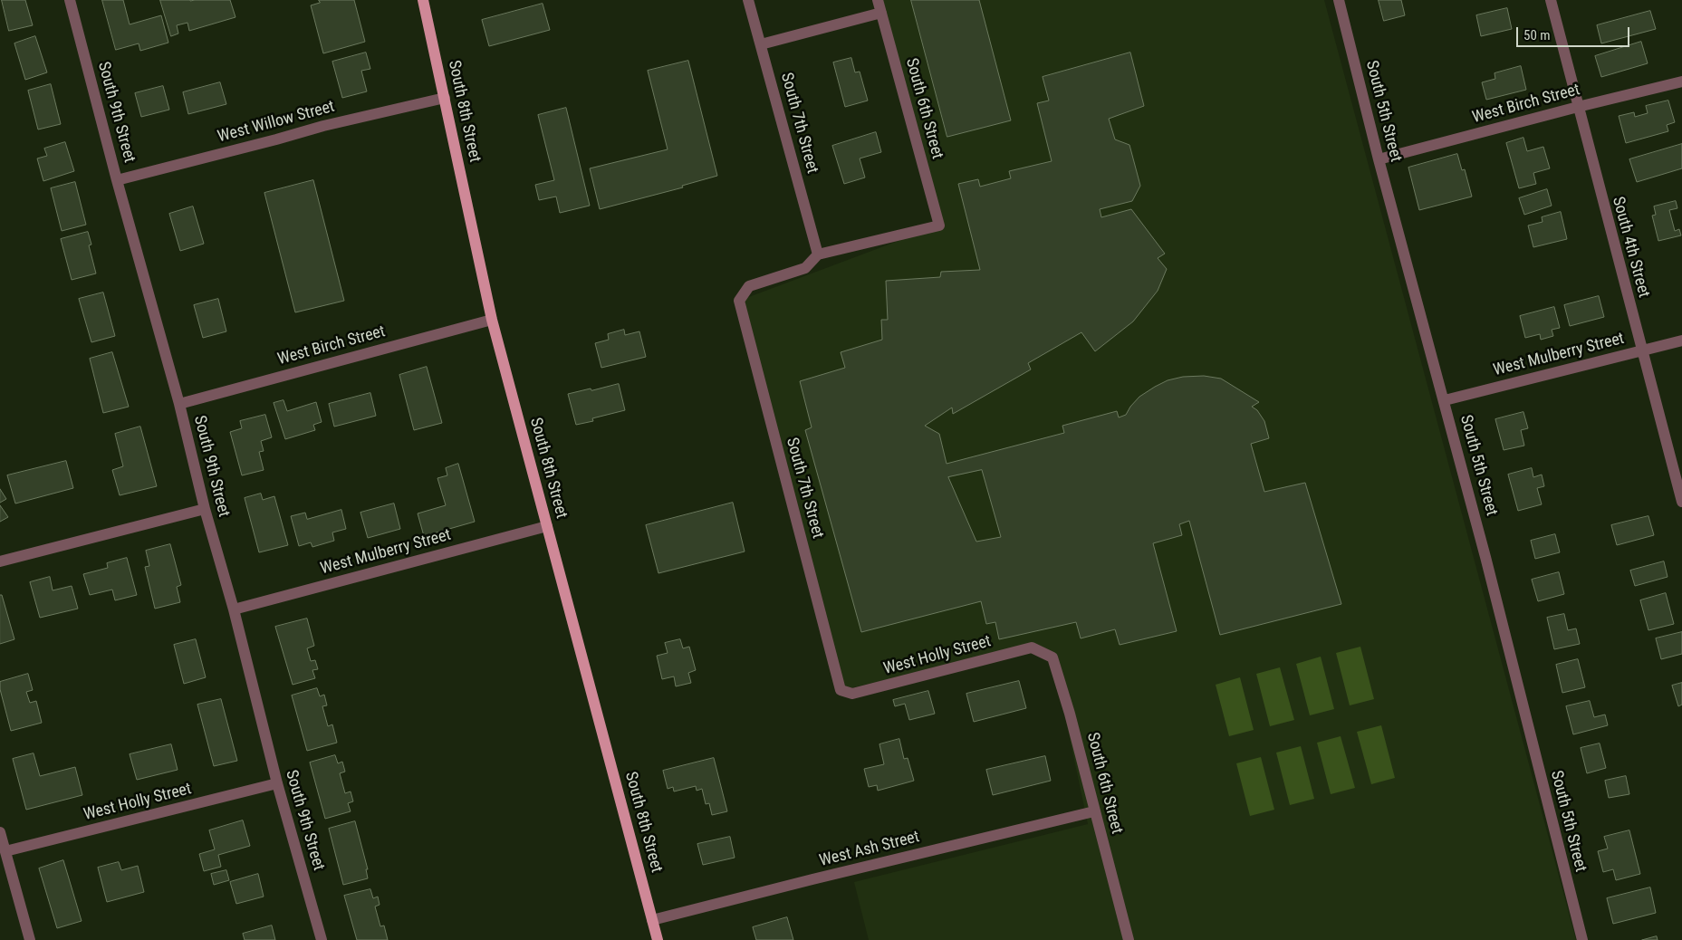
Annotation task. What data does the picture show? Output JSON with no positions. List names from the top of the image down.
{
  "streets": {
    "main road": ["South 8th Street"],
    "street": [
      "West Birch Street",
      "South 6th Street",
      "South 5th Street",
      "South 9th Street",
      "West Willow Street",
      "South 7th Street",
      "South 4th Street",
      "West Mulberry Street",
      "West Holly Street",
      "West Ash Street"
    ]
  },
  "crossings": [
    ["West Birch Street", "South 8th Street"],
    ["West Birch Street", "South 5th Street"],
    ["West Birch Street", "South 9th Street"],
    ["West Birch Street", "South 4th Street"],
    ["South 6th Street", "South 7th Street"],
    ["South 6th Street", "West Holly Street"],
    ["South 6th Street", "West Ash Street"],
    ["South 8th Street", "West Willow Street"],
    ["South 8th Street", "West Mulberry Street"],
    ["South 8th Street", "West Ash Street"],
    ["South 5th Street", "West Mulberry Street"],
    ["South 9th Street", "West Willow Street"],
    ["South 9th Street", "West Mulberry Street"],
    ["South 9th Street", "West Holly Street"],
    ["South 7th Street", "West Holly Street"],
    ["South 4th Street", "West Mulberry Street"]
  ],
  "scale_bar": "50 m"
}
